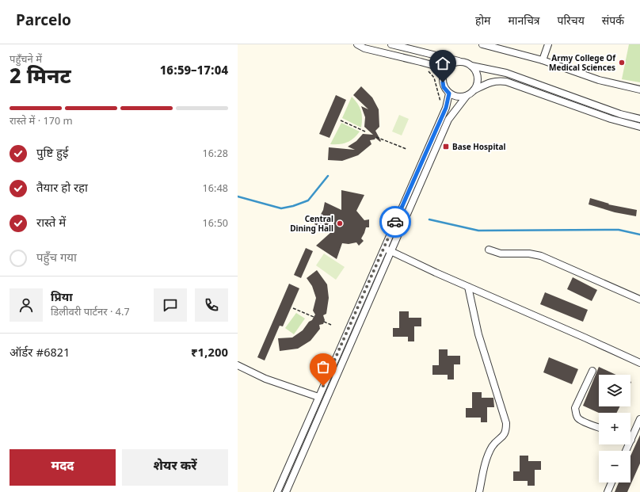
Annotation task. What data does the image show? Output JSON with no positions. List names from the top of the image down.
{
  "places": {
    "other": ["Army College Of Medical Sciences", "Central Dining Hall"],
    "transit": ["Base Hospital"]
  },
  "page": {
    "header": "Parcelo",
    "nav": [
      "होम",
      "मानचित्र",
      "परिचय",
      "संपर्क"
    ],
    "heading": ["2 मिनट", "पहुँचने में", "16:59–17:04"],
    "panel": [
      "प्रिया",
      "डिलीवरी पार्टनर · 4.7",
      "ऑर्डर #6821",
      "₹1,200"
    ],
    "bar": "रास्ते में · 170 m",
    "list": [
      ["पुष्टि हुई", "16:28"],
      ["तैयार हो रहा", "16:48"],
      ["रास्ते में", "16:50"],
      "पहुँच गया"
    ],
    "map_buttons": ["+", "−"],
    "buttons": ["मदद", "शेयर करें"]
  }
}
